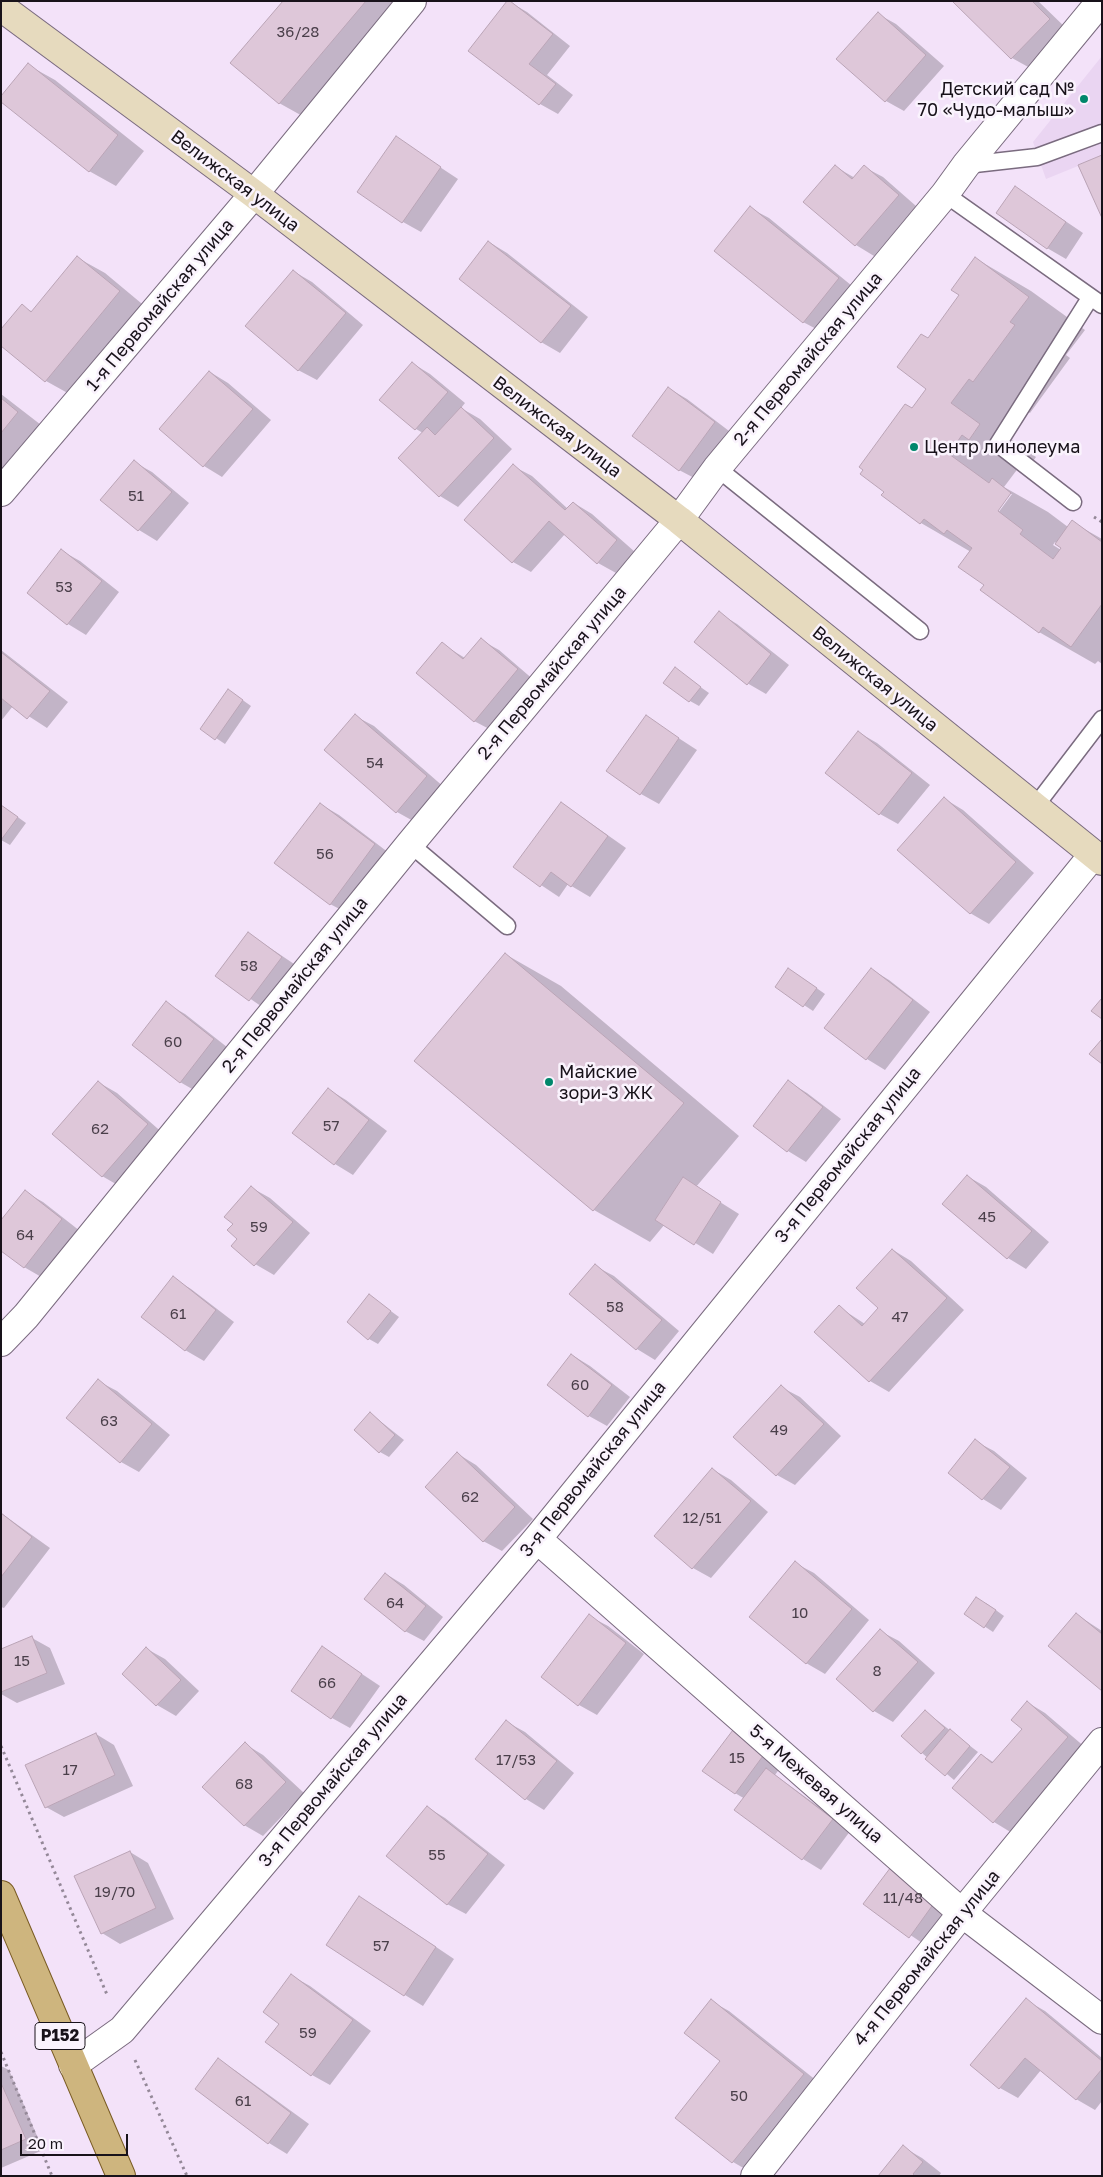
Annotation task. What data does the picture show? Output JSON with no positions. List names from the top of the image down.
{
  "streets": {
    "main road": ["Р152"],
    "street": [
      "Велижская улица",
      "1-я Первомайская улица",
      "2-я Первомайская улица",
      "3-я Первомайская улица",
      "5-я Межевая улица",
      "4-я Первомайская улица"
    ]
  },
  "crossings": [
    ["Велижская улица", "1-я Первомайская улица"],
    ["Велижская улица", "2-я Первомайская улица"],
    ["Велижская улица", "3-я Первомайская улица"],
    ["3-я Первомайская улица", "5-я Межевая улица"],
    ["3-я Первомайская улица", "Р152"],
    ["5-я Межевая улица", "4-я Первомайская улица"]
  ],
  "places": ["Детский сад № 70 «Чудо-малыш»", "Центр линолеума", "Майские зори-3 ЖК"],
  "house_numbers": [
    "36/28",
    "51",
    "53",
    "54",
    "56",
    "58",
    "60",
    "57",
    "62",
    "45",
    "59",
    "64",
    "58",
    "61",
    "47",
    "60",
    "63",
    "49",
    "62",
    "12/51",
    "64",
    "10",
    "15",
    "8",
    "66",
    "15",
    "17/53",
    "17",
    "68",
    "55",
    "19/70",
    "11/48",
    "57",
    "59",
    "50",
    "61"
  ],
  "scale_bar": "20 m"
}
